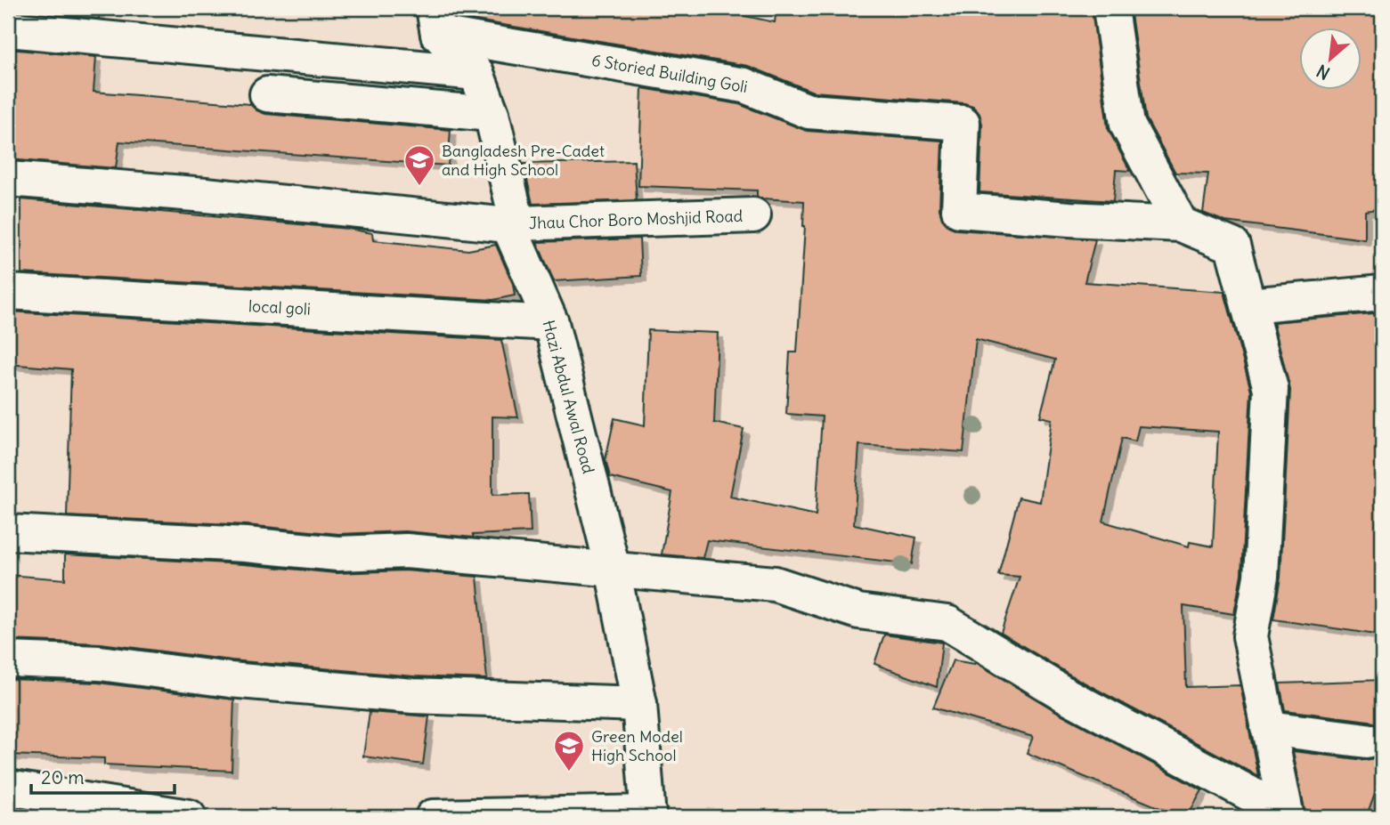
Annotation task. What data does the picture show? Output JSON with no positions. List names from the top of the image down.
{
  "streets": {
    "street": [
      "6 Storied Building Goli",
      "Jhau Chor Boro Moshjid Road",
      "local goli",
      "Hazi Abdul Awal Road"
    ]
  },
  "crossings": [
    ["6 Storied Building Goli", "Hazi Abdul Awal Road"],
    ["Jhau Chor Boro Moshjid Road", "Hazi Abdul Awal Road"],
    ["local goli", "Hazi Abdul Awal Road"]
  ],
  "places": {
    "school or university": ["Bangladesh Pre-Cadet and High School", "Green Model High School"]
  },
  "scale_bar": "20 m",
  "north": "bottom left"
}
